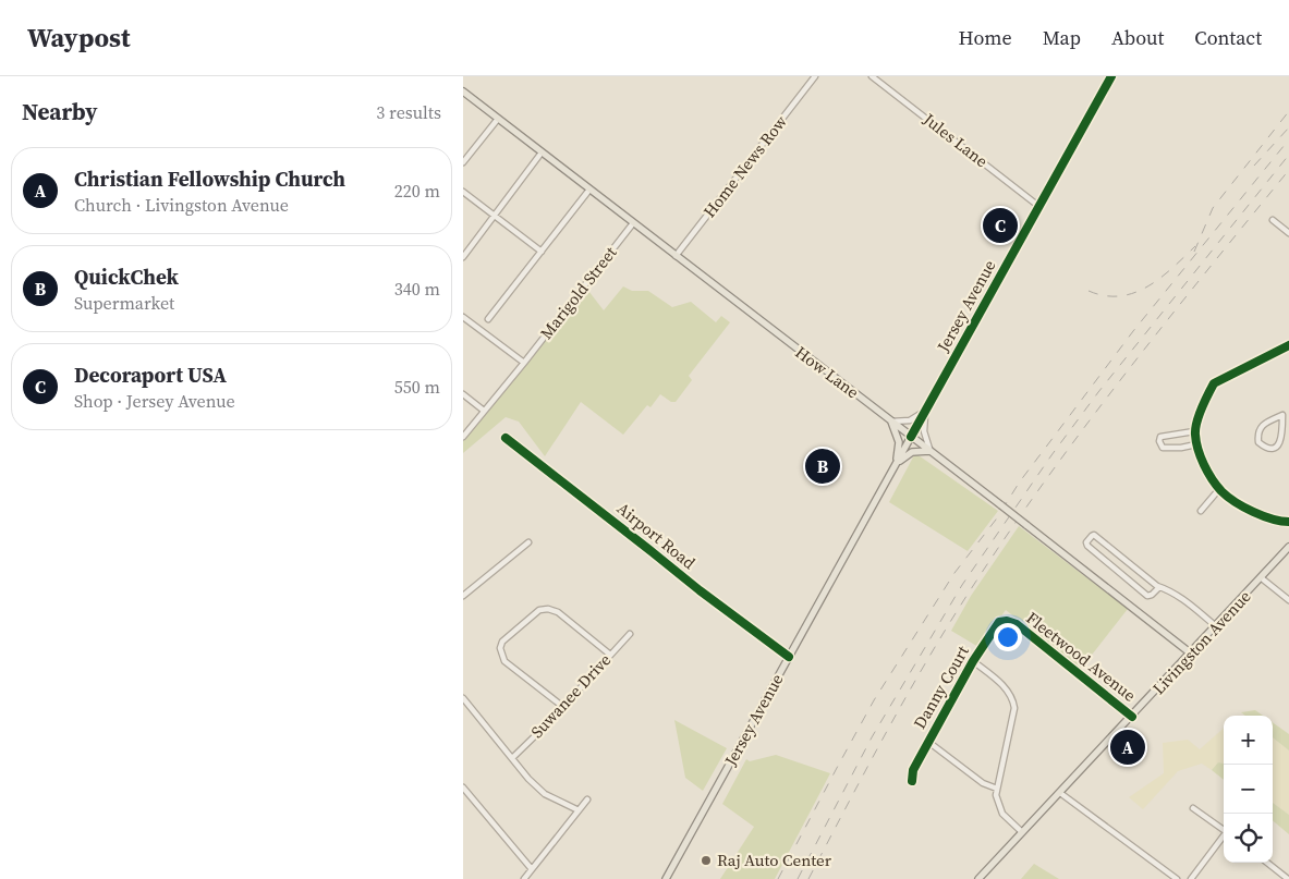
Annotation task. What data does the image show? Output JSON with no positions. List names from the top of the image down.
{
  "streets": {
    "main road": ["Jersey Avenue", "How Lane", "Livingston Avenue"],
    "street": [
      "Jules Lane",
      "Home News Row",
      "Marigold Street",
      "Airport Road",
      "Fleetwood Avenue",
      "Danny Court",
      "Suwanee Drive"
    ]
  },
  "crossings": [
    ["Jules Lane", "Jersey Avenue"],
    ["Home News Row", "How Lane"],
    ["Marigold Street", "How Lane"],
    ["Jersey Avenue", "How Lane"],
    ["Jersey Avenue", "Airport Road"],
    ["How Lane", "Livingston Avenue"],
    ["Livingston Avenue", "Fleetwood Avenue"],
    ["Fleetwood Avenue", "Danny Court"]
  ],
  "places": ["Raj Auto Center"],
  "page": {
    "header": "Waypost",
    "nav": [
      "Home",
      "Map",
      "About",
      "Contact"
    ],
    "heading": ["Nearby", "3 results"],
    "list": [
      {
        "mark": "A",
        "name": "Christian Fellowship Church",
        "note": "Church · Livingston Avenue",
        "value": "220 m"
      },
      {
        "mark": "B",
        "name": "QuickChek",
        "note": "Supermarket",
        "value": "340 m"
      },
      {
        "mark": "C",
        "name": "Decoraport USA",
        "note": "Shop · Jersey Avenue",
        "value": "550 m"
      }
    ],
    "pins": ["C", "B", "A"],
    "map_buttons": ["+", "−"]
  }
}
